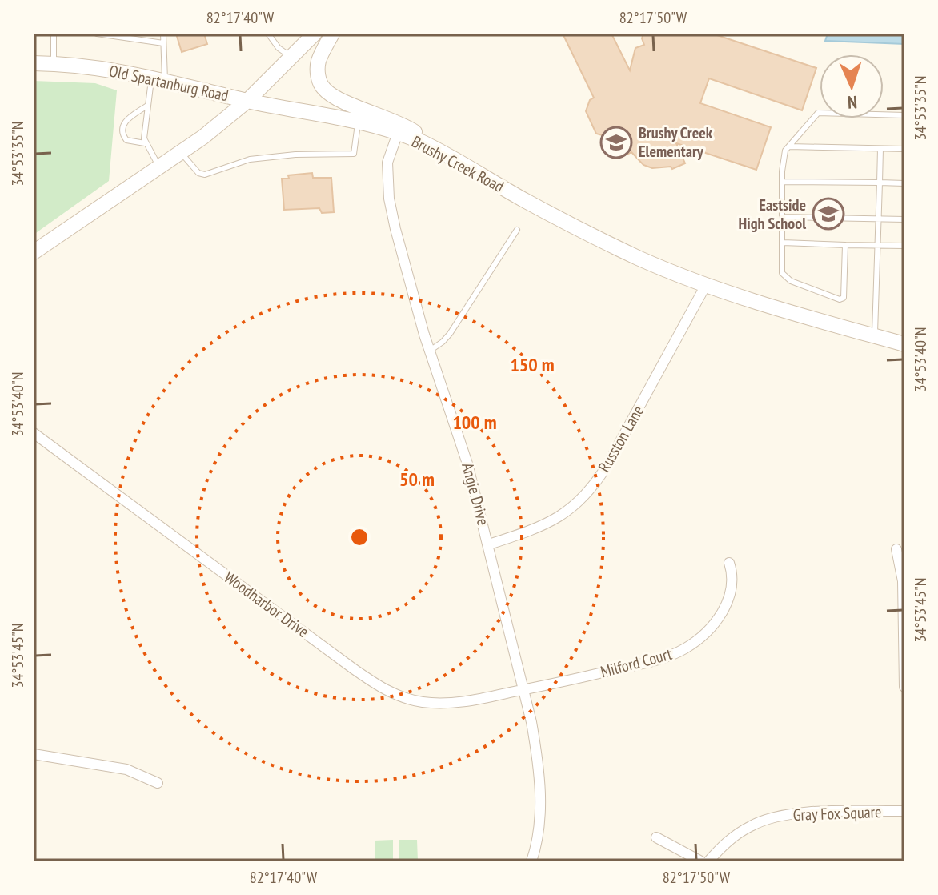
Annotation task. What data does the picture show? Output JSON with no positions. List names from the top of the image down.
{
  "streets": {
    "street": [
      "Old Spartanburg Road",
      "Brushy Creek Road",
      "Russton Lane",
      "Angie Drive",
      "Woodharbor Drive",
      "Milford Court",
      "Gray Fox Square"
    ]
  },
  "crossings": [
    ["Old Spartanburg Road", "Brushy Creek Road"],
    ["Brushy Creek Road", "Russton Lane"],
    ["Brushy Creek Road", "Angie Drive"],
    ["Russton Lane", "Angie Drive"],
    ["Angie Drive", "Woodharbor Drive"],
    ["Angie Drive", "Milford Court"],
    ["Woodharbor Drive", "Milford Court"]
  ],
  "places": {
    "school or university": ["Brushy Creek Elementary", "Eastside High School"]
  },
  "north": "bottom",
  "coordinates": [
    "82°17'40\"W",
    "82°17'50\"W",
    "34°53'35\"N",
    "34°53'40\"N",
    "34°53'45\"N"
  ],
  "rings": ["150 m", "100 m", "50 m"]
}
